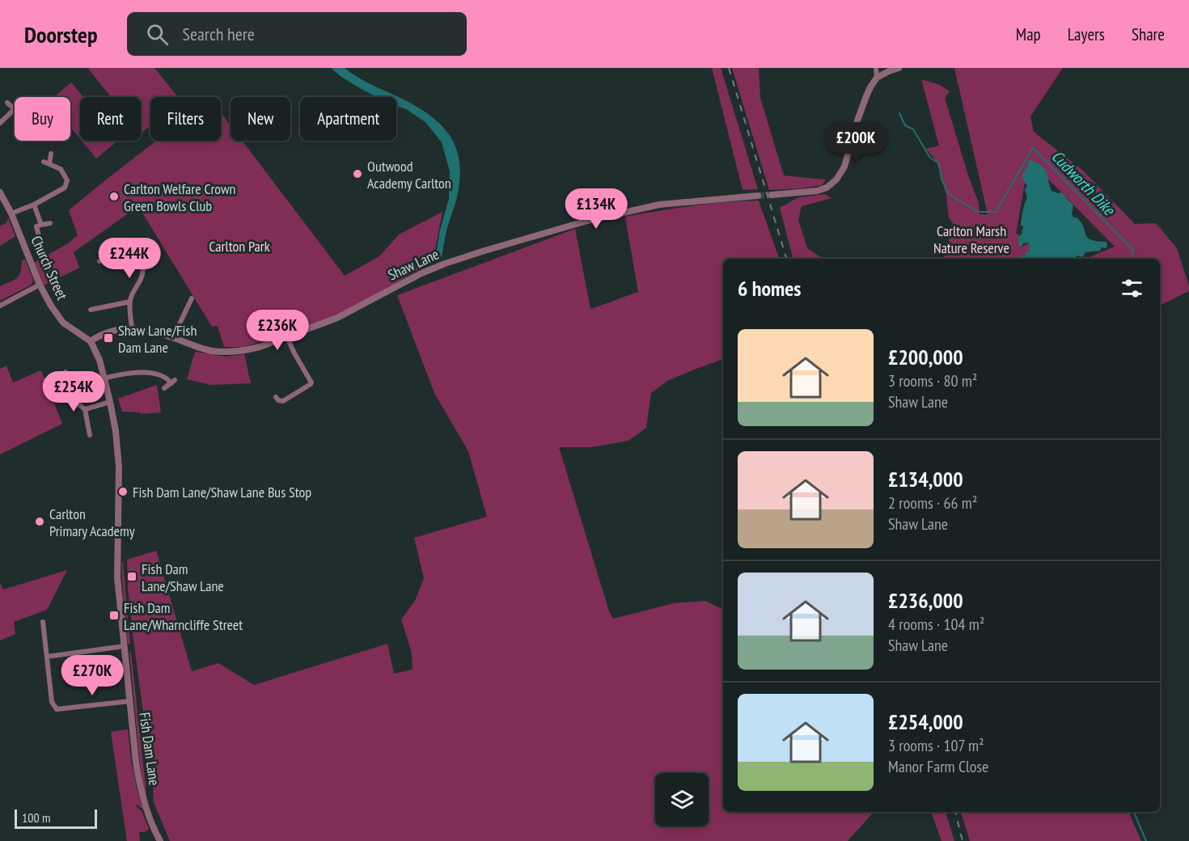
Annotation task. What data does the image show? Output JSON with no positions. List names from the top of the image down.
{
  "streets": {
    "street": ["Shaw Lane", "Church Street", "Fish Dam Lane"]
  },
  "crossings": [
    ["Shaw Lane", "Church Street"],
    ["Shaw Lane", "Fish Dam Lane"],
    ["Church Street", "Fish Dam Lane"]
  ],
  "water": ["Cudworth Dike"],
  "parks": ["Carlton Marsh Nature Reserve", "Carlton Park"],
  "places": {
    "other": [
      "Outwood Academy Carlton",
      "Carlton Welfare Crown Green Bowls Club",
      "Fish Dam Lane/Shaw Lane Bus Stop",
      "Carlton Primary Academy"
    ],
    "transit": ["Shaw Lane/Fish Dam Lane", "Fish Dam Lane/Shaw Lane", "Fish Dam Lane/Wharncliffe Street"]
  },
  "scale_bar": "100 m",
  "page": {
    "header": "Doorstep",
    "search": "Search here",
    "nav": ["Map", "Layers", "Share"],
    "chip": [
      "Buy",
      "Rent",
      "Filters",
      "New",
      "Apartment"
    ],
    "price": [
      "£200K",
      "£134K",
      "£244K",
      "£236K",
      "£254K",
      "£270K"
    ],
    "heading": "6 homes",
    "list": [
      {
        "name": "£200,000",
        "note": "3 rooms · 80 m² · Shaw Lane"
      },
      {
        "name": "£134,000",
        "note": "2 rooms · 66 m² · Shaw Lane"
      },
      {
        "name": "£236,000",
        "note": "4 rooms · 104 m² · Shaw Lane"
      },
      {
        "name": "£254,000",
        "note": "3 rooms · 107 m² · Manor Farm Close"
      }
    ],
    "scale": "100 m"
  }
}
